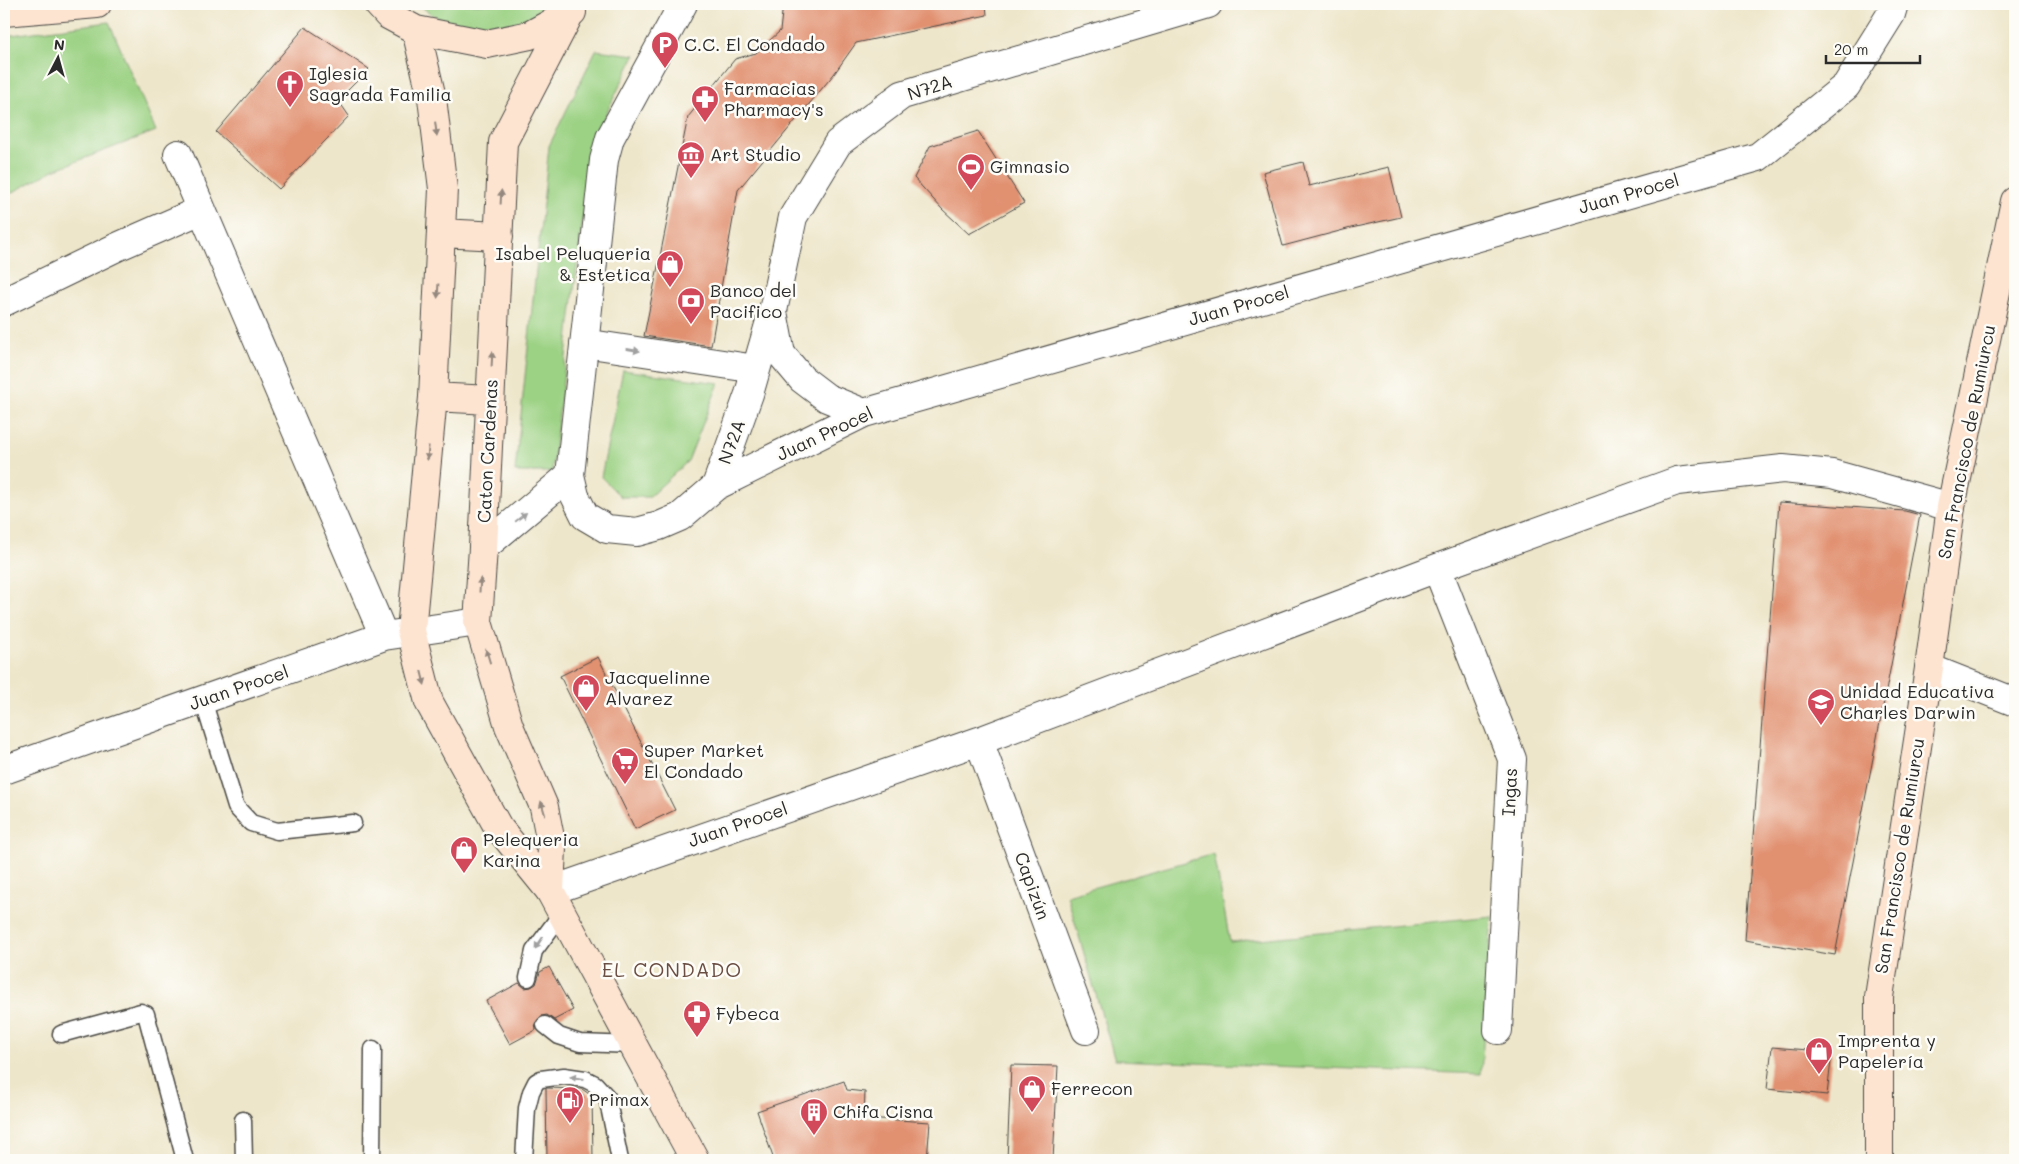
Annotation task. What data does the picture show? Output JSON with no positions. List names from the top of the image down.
{
  "streets": {
    "street": [
      "N72A",
      "Juan Procel",
      "San Francisco de Rumiurcu",
      "Caton Cardenas",
      "Ingas",
      "Capizún"
    ]
  },
  "crossings": [
    ["N72A", "Juan Procel"],
    ["Juan Procel", "San Francisco de Rumiurcu"],
    ["Juan Procel", "Caton Cardenas"],
    ["Juan Procel", "Ingas"],
    ["Juan Procel", "Capizún"]
  ],
  "districts": ["EL CONDADO"],
  "places": {
    "parking": ["C.C. El Condado"],
    "church": ["Iglesia Sagrada Familia"],
    "pharmacy": ["Farmacias Pharmacy's", "Fybeca"],
    "museum": ["Art Studio"],
    "sports": ["Gimnasio"],
    "shop": [
      "Isabel Peluqueria & Estetica",
      "Jacquelinne Alvarez",
      "Pelequeria Karina",
      "Imprenta y Papelería",
      "Ferrecon"
    ],
    "bank": ["Banco del Pacifico"],
    "school or university": ["Unidad Educativa Charles Darwin"],
    "supermarket": ["Super Market El Condado"],
    "fuel station": ["Primax"],
    "building": ["Chifa Cisna"]
  },
  "scale_bar": "20 m",
  "north": "top"
}
